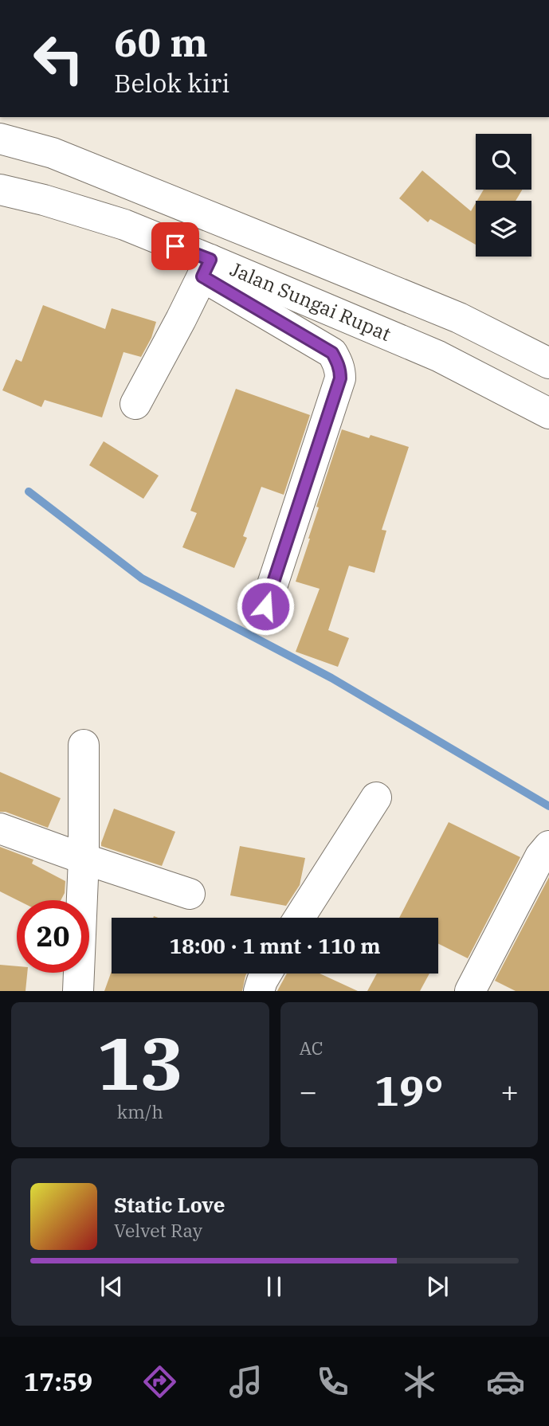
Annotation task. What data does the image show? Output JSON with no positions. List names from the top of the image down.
{
  "streets": {
    "main road": ["Jalan Sungai Rupat"]
  },
  "page": {
    "turn": ["60 m", "Belok kiri"],
    "limit": "20",
    "trip": "18:00 · 1 mnt · 110 m",
    "tile": [
      ["13", "km/h"],
      "AC"
    ],
    "heat": ["−", "19°", "+"],
    "song": ["Static Love", "Velvet Ray"],
    "tabs": "17:59"
  }
}
